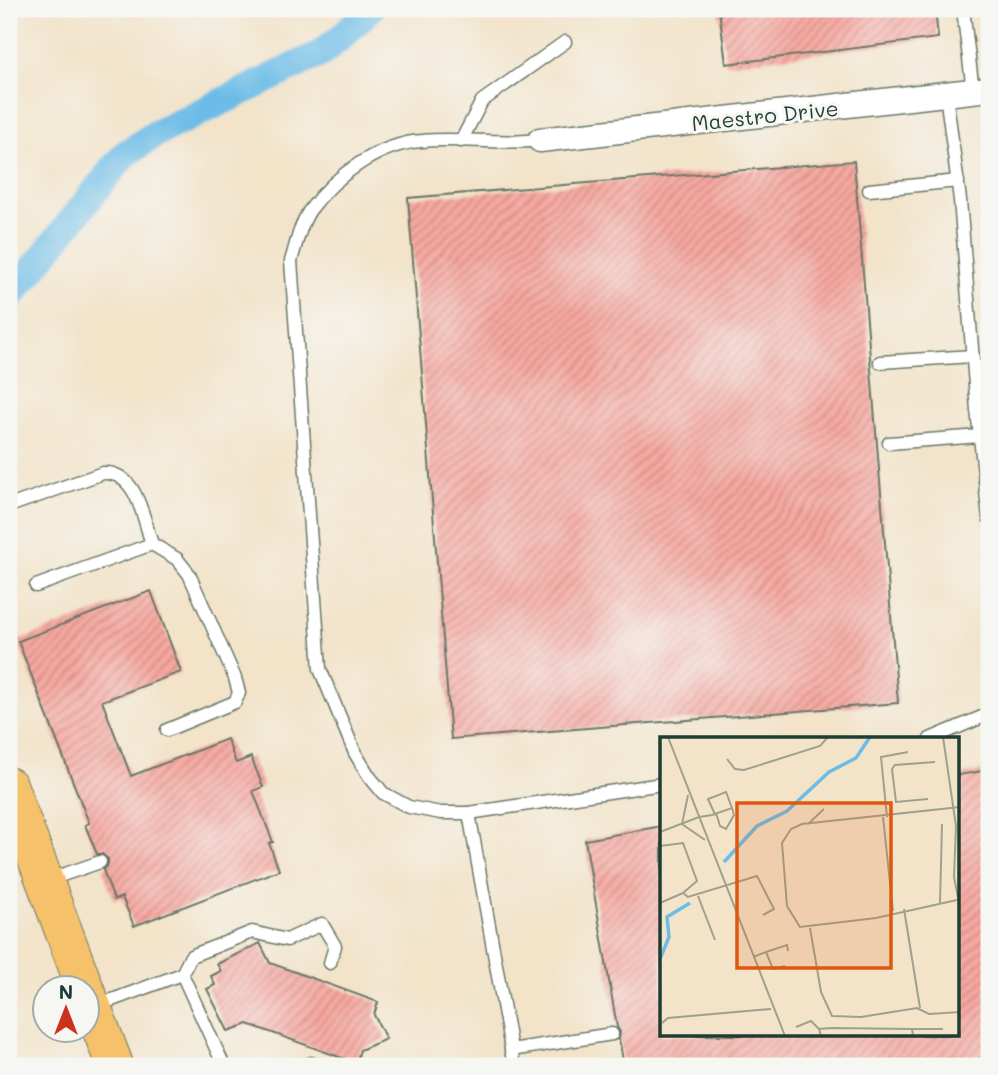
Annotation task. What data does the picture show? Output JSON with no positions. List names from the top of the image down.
{
  "streets": {
    "street": ["Maestro Drive"]
  },
  "north": "top"
}
